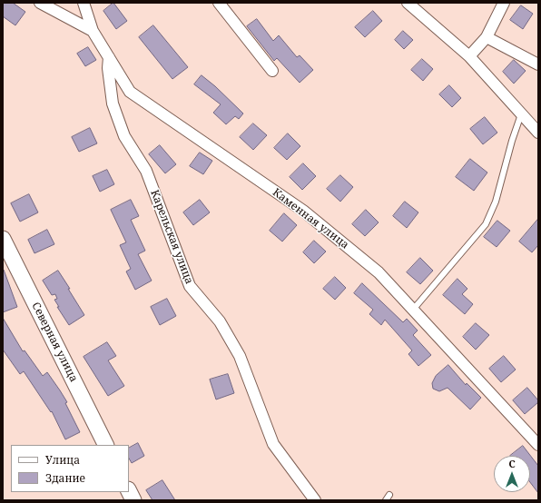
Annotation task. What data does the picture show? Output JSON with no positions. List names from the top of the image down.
{
  "streets": {
    "main road": ["Северная улица"],
    "street": ["Каменная улица", "Карельская улица"]
  },
  "crossings": [
    ["Каменная улица", "Карельская улица"]
  ],
  "legend": ["Улица", "Здание"],
  "north": "top"
}
